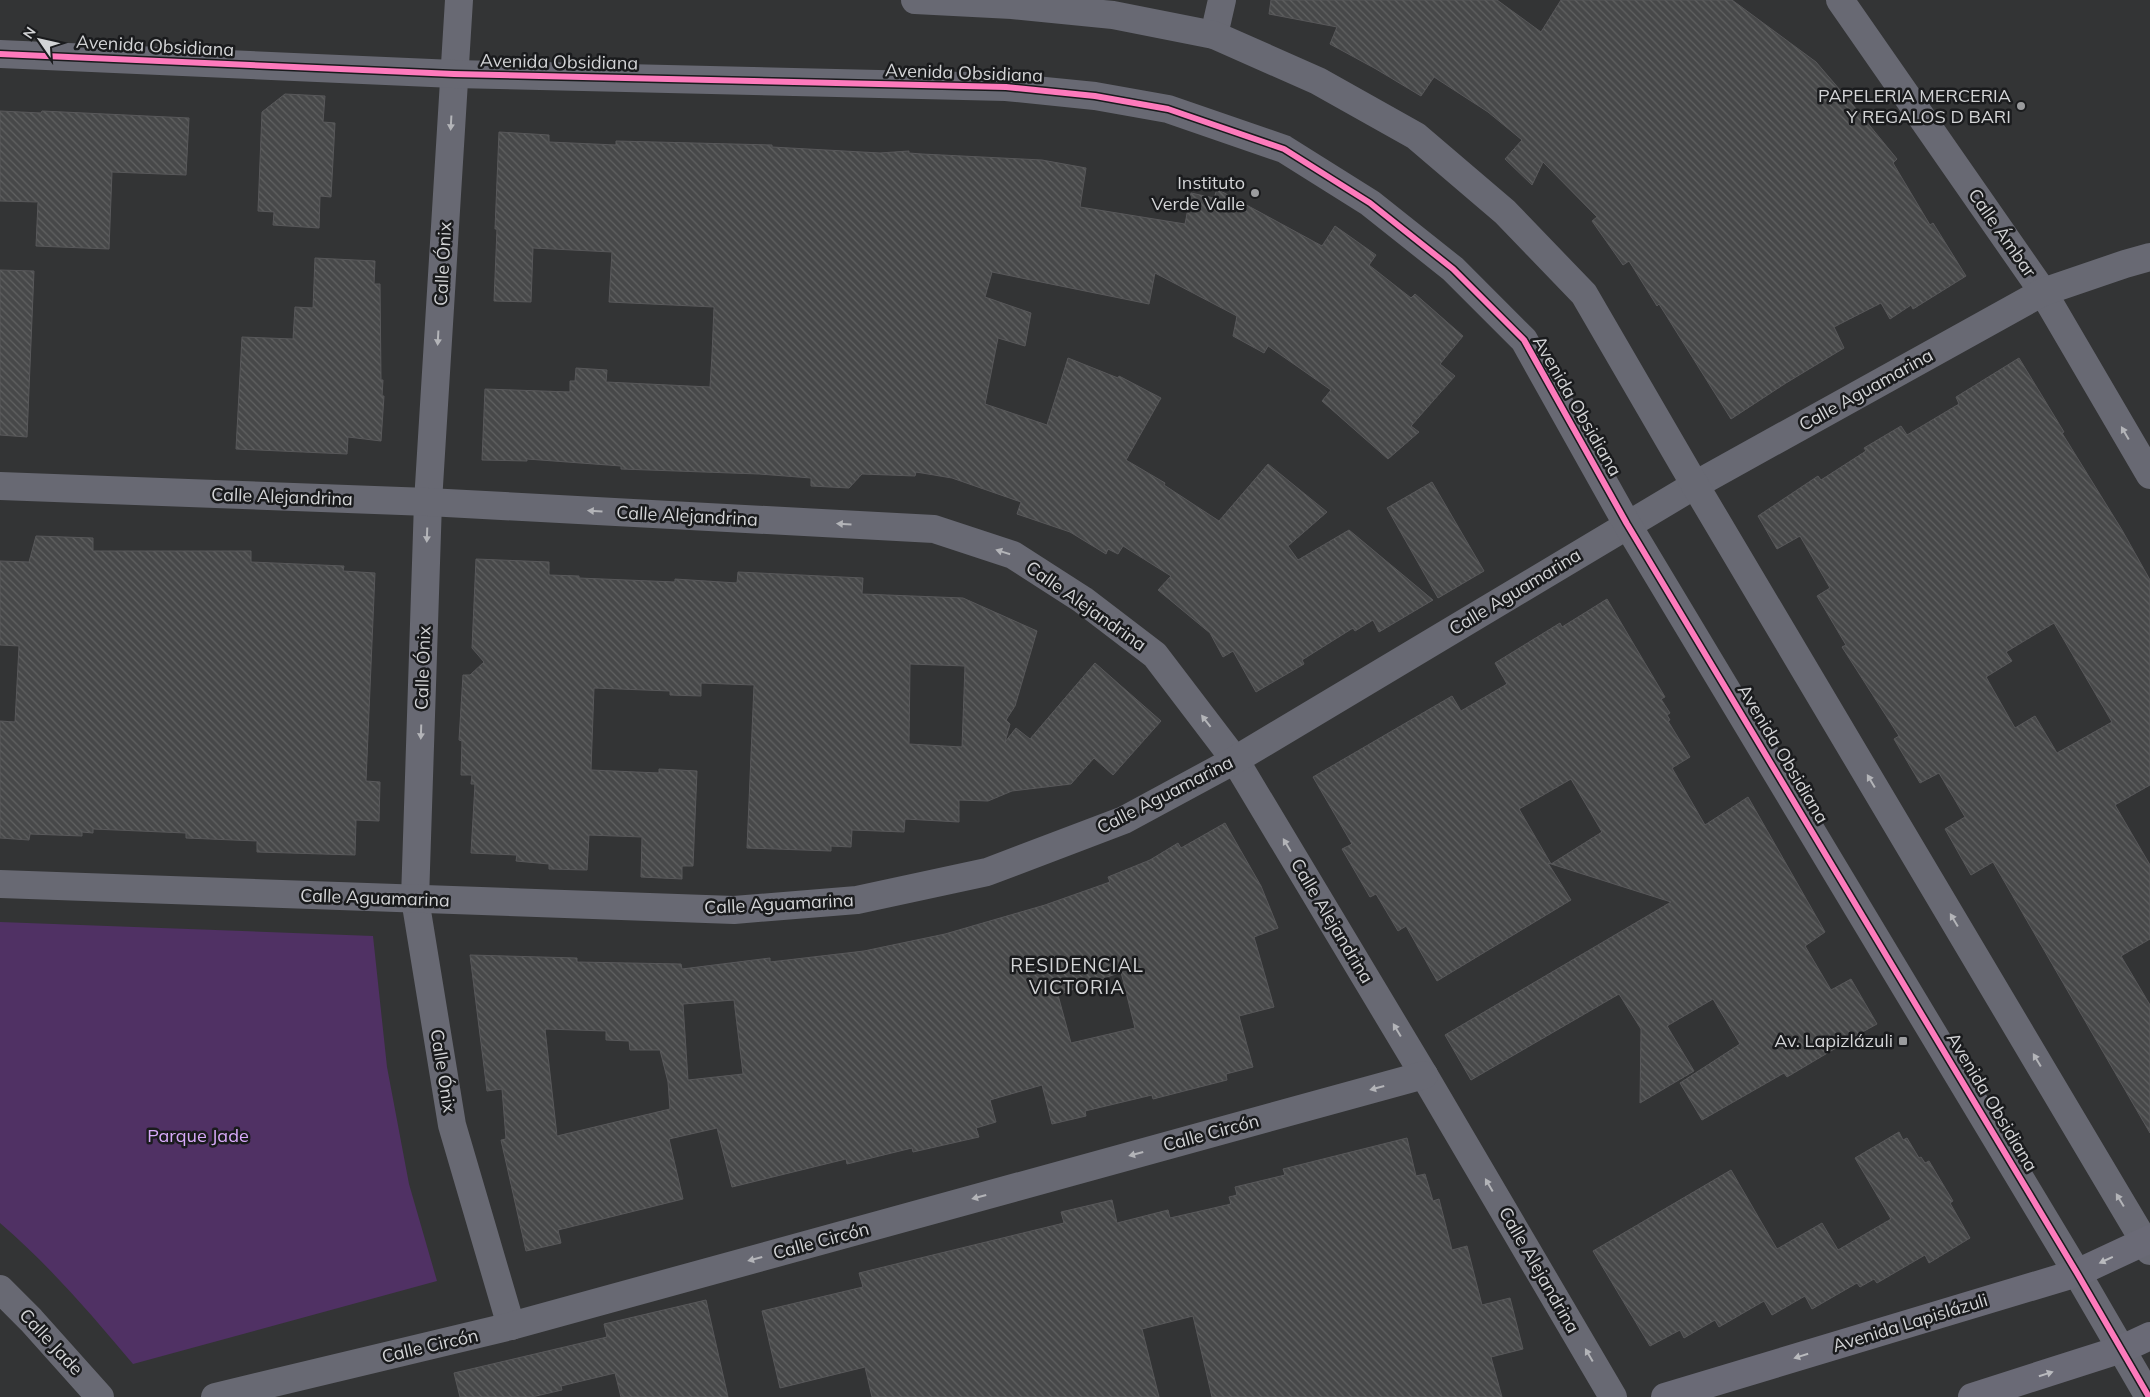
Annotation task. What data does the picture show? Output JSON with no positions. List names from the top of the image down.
{
  "streets": {
    "main road": ["Avenida Lapislázuli"],
    "street": [
      "Avenida Obsidiana",
      "Calle Ámbar",
      "Calle Ónix",
      "Calle Aguamarina",
      "Calle Alejandrina",
      "Calle Circón",
      "Calle Jade"
    ]
  },
  "crossings": [
    ["Avenida Obsidiana", "Calle Ónix"],
    ["Avenida Obsidiana", "Calle Aguamarina"],
    ["Avenida Obsidiana", "Avenida Lapislázuli"],
    ["Calle Ámbar", "Calle Aguamarina"],
    ["Calle Ónix", "Calle Aguamarina"],
    ["Calle Ónix", "Calle Alejandrina"],
    ["Calle Ónix", "Calle Circón"],
    ["Calle Aguamarina", "Calle Alejandrina"],
    ["Calle Alejandrina", "Calle Circón"]
  ],
  "one_way": [
    "Calle Ámbar",
    "Calle Ónix",
    "Calle Alejandrina",
    "Calle Circón"
  ],
  "districts": ["RESIDENCIAL VICTORIA"],
  "parks": ["Parque Jade"],
  "places": {
    "other": ["PAPELERIA MERCERIA Y REGALOS D BARI", "Instituto Verde Valle"],
    "transit": ["Av. Lapizlázuli"]
  },
  "north": "top left"
}
